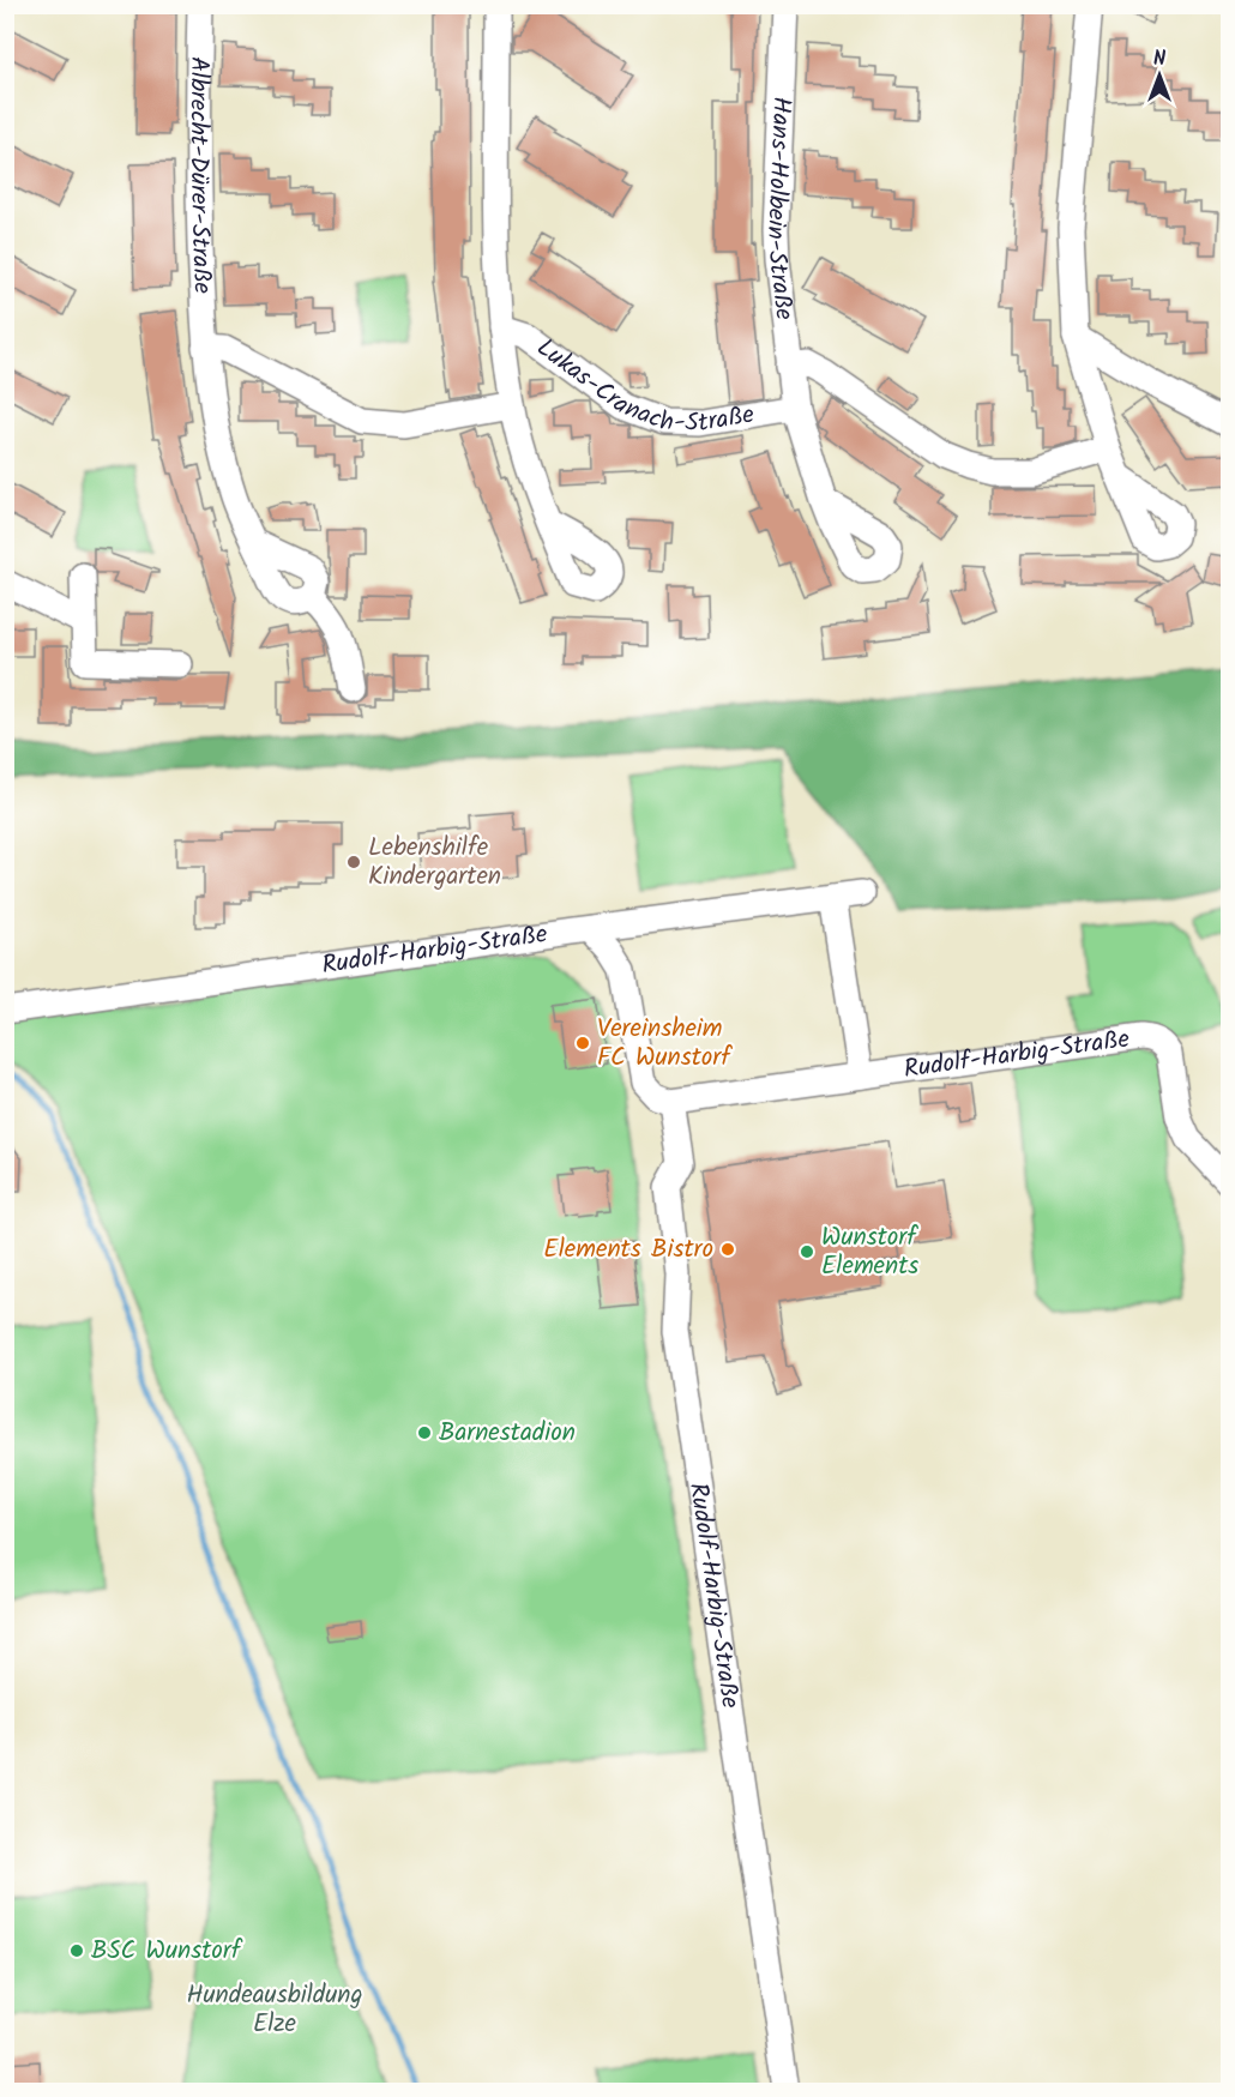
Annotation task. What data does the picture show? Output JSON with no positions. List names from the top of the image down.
{
  "streets": {
    "street": [
      "Albrecht-Dürer-Straße",
      "Hans-Holbein-Straße",
      "Lukas-Cranach-Straße",
      "Rudolf-Harbig-Straße"
    ]
  },
  "crossings": [
    ["Hans-Holbein-Straße", "Lukas-Cranach-Straße"]
  ],
  "parks": ["Hundeausbildung Elze"],
  "places": [
    "Lebenshilfe Kindergarten",
    "Vereinsheim FC Wunstorf",
    "Elements Bistro",
    "Wunstorf Elements",
    "Barnestadion",
    "BSC Wunstorf"
  ],
  "north": "top"
}
